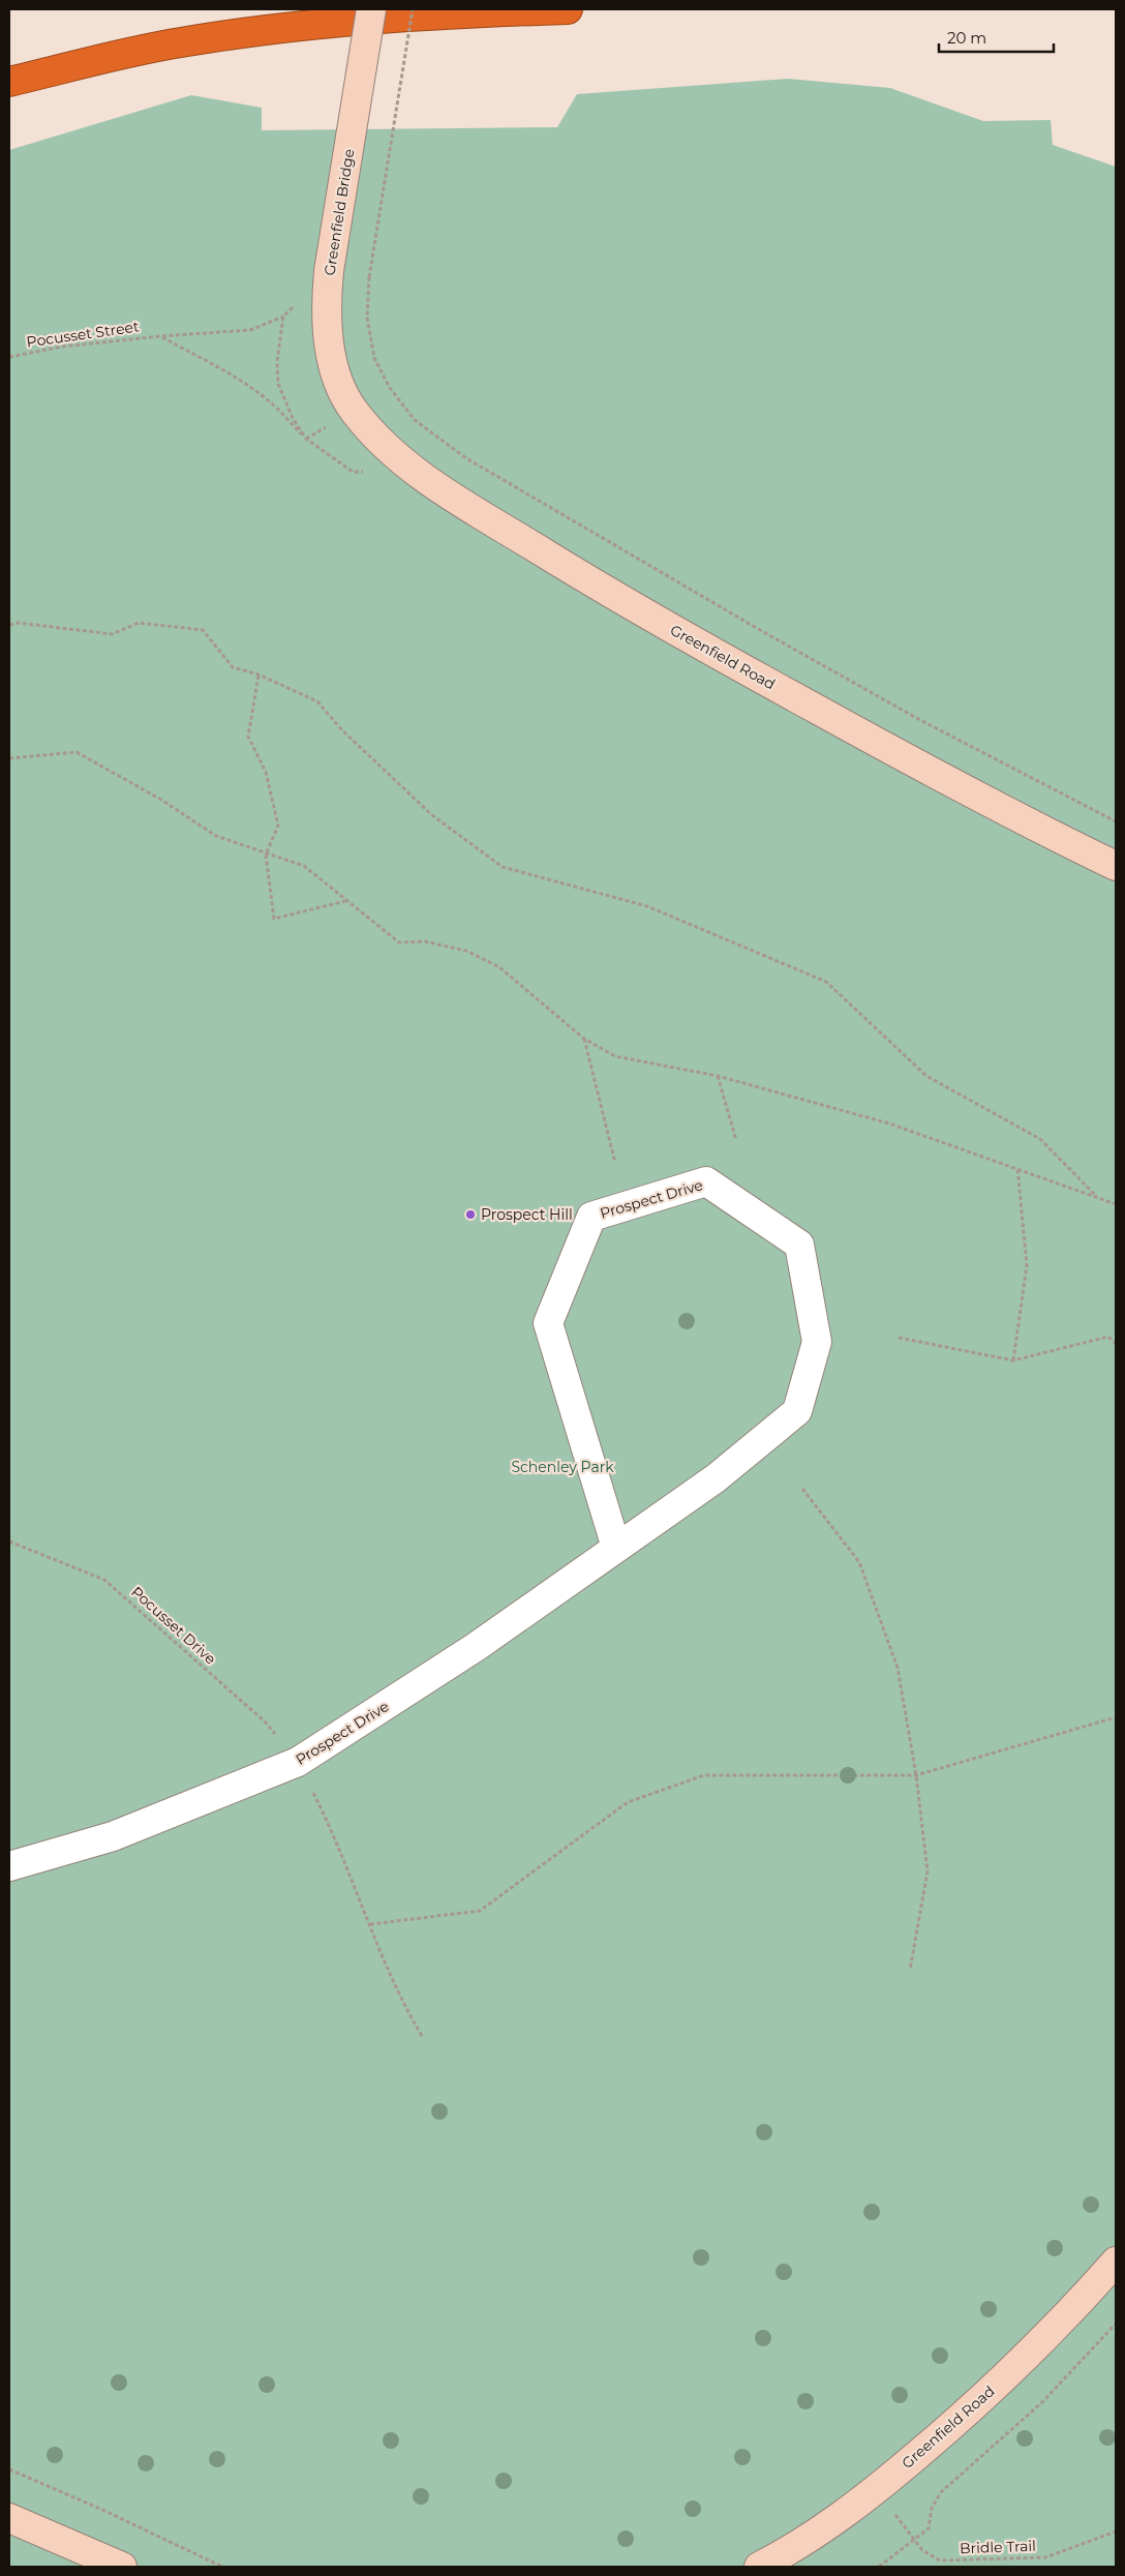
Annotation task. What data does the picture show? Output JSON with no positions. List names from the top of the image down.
{
  "streets": {
    "main road": ["Greenfield Bridge", "Greenfield Road"],
    "street": ["Prospect Drive"],
    "path": ["Pocusset Street", "Pocusset Drive", "Bridle Trail"]
  },
  "crossings": [
    ["Greenfield Bridge", "Greenfield Road"],
    ["Prospect Drive", "Pocusset Drive"]
  ],
  "parks": ["Schenley Park"],
  "places": ["Prospect Hill"],
  "scale_bar": "20 m"
}
